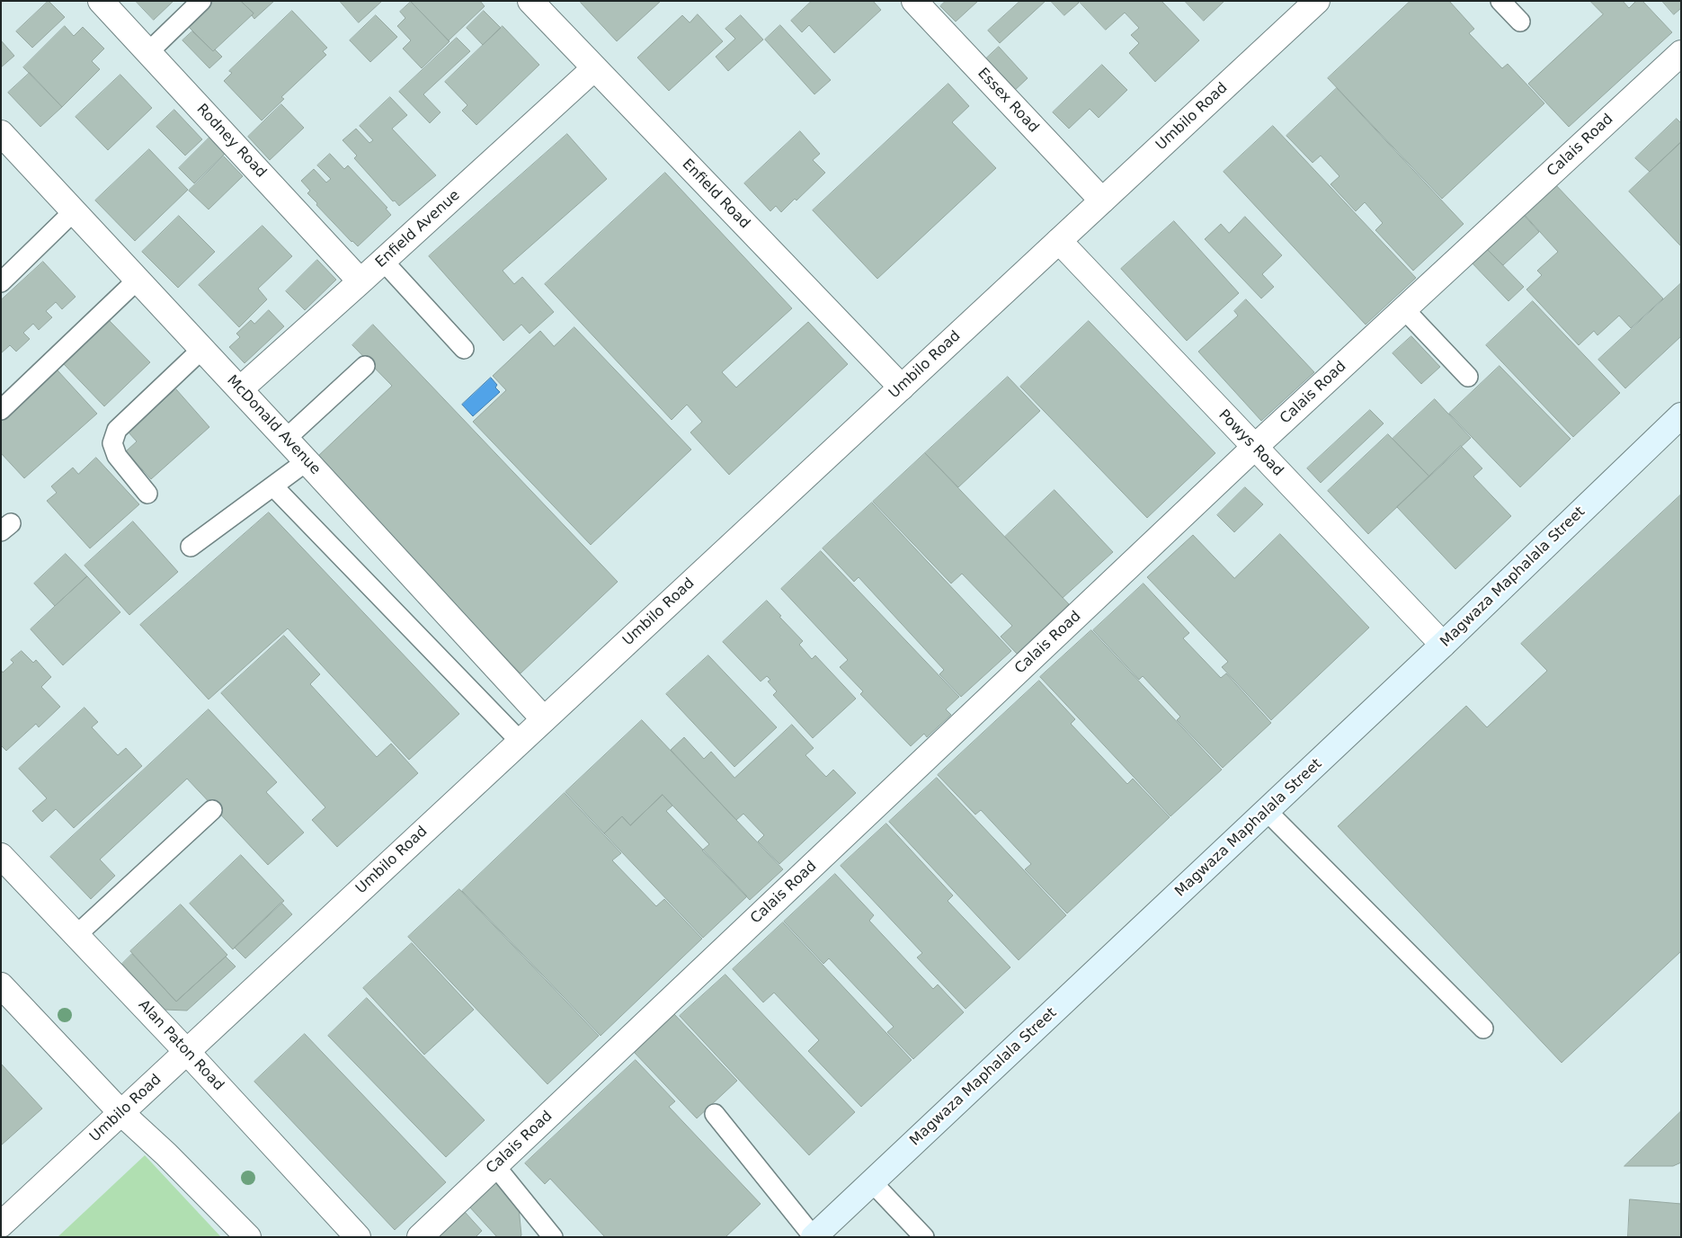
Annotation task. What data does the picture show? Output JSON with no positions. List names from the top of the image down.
{
  "streets": {
    "main road": ["Magwaza Maphalala Street"],
    "street": [
      "Essex Road",
      "Umbilo Road",
      "Rodney Road",
      "Calais Road",
      "Enfield Road",
      "Enfield Avenue",
      "McDonald Avenue",
      "Powys Road",
      "Alan Paton Road"
    ]
  },
  "crossings": [
    ["Essex Road", "Umbilo Road"],
    ["Umbilo Road", "Enfield Road"],
    ["Umbilo Road", "McDonald Avenue"],
    ["Umbilo Road", "Powys Road"],
    ["Umbilo Road", "Alan Paton Road"],
    ["Rodney Road", "Enfield Avenue"],
    ["Calais Road", "Powys Road"],
    ["Enfield Road", "Enfield Avenue"],
    ["Enfield Avenue", "McDonald Avenue"],
    ["Powys Road", "Magwaza Maphalala Street"]
  ]
}
